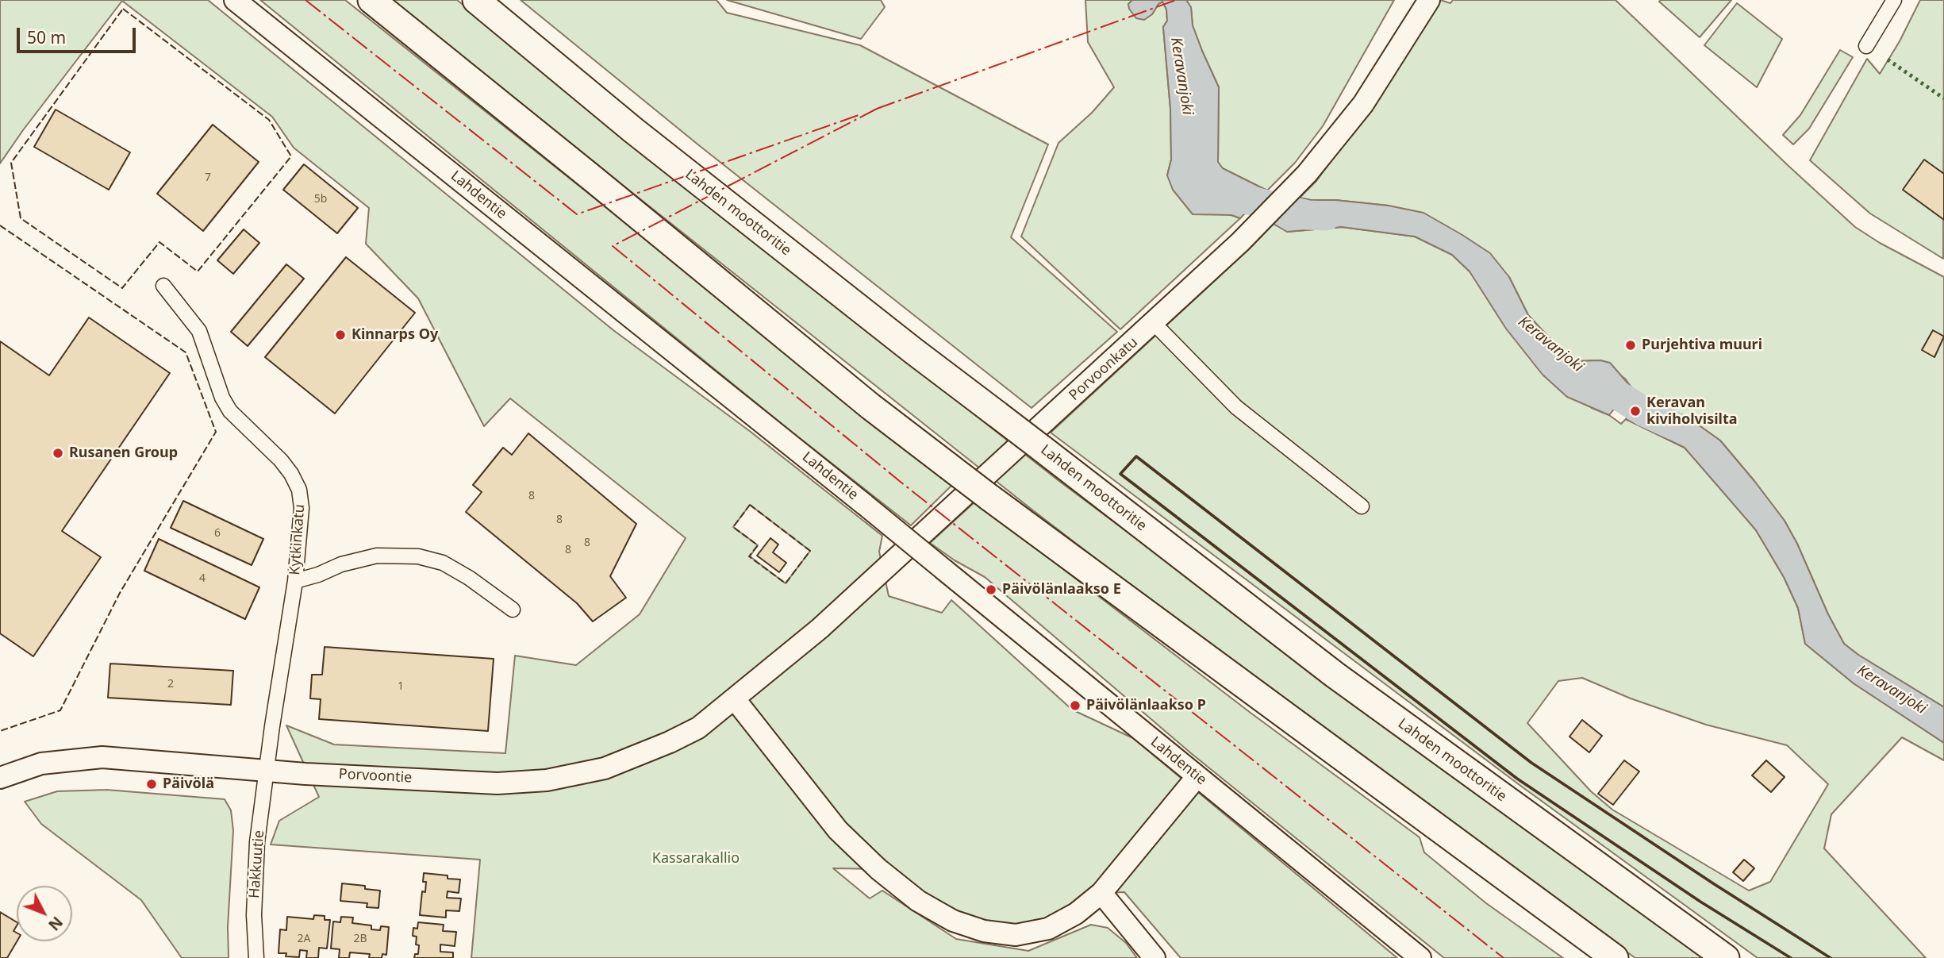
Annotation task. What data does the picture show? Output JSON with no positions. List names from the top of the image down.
{
  "streets": {
    "highway": ["Lahden moottoritie"],
    "main road": ["Lahdentie", "Porvoonkatu", "Porvoontie"],
    "street": ["Kytkinkatu", "Hakkuutie"]
  },
  "crossings": [
    ["Porvoonkatu", "Porvoontie"],
    ["Kytkinkatu", "Porvoontie"],
    ["Kytkinkatu", "Hakkuutie"],
    ["Porvoontie", "Hakkuutie"]
  ],
  "water": ["Keravanjoki"],
  "parks": ["Kassarakallio"],
  "places": [
    "Kinnarps Oy",
    "Purjehtiva muuri",
    "Keravan kiviholvisilta",
    "Rusanen Group",
    "Päivölänlaakso E",
    "Päivölänlaakso P",
    "Päivölä"
  ],
  "house_numbers": [
    "7",
    "5b",
    "8",
    "8",
    "6",
    "8",
    "8",
    "4",
    "2",
    "1",
    "2A",
    "2B"
  ],
  "scale_bar": "50 m",
  "north": "bottom right"
}
